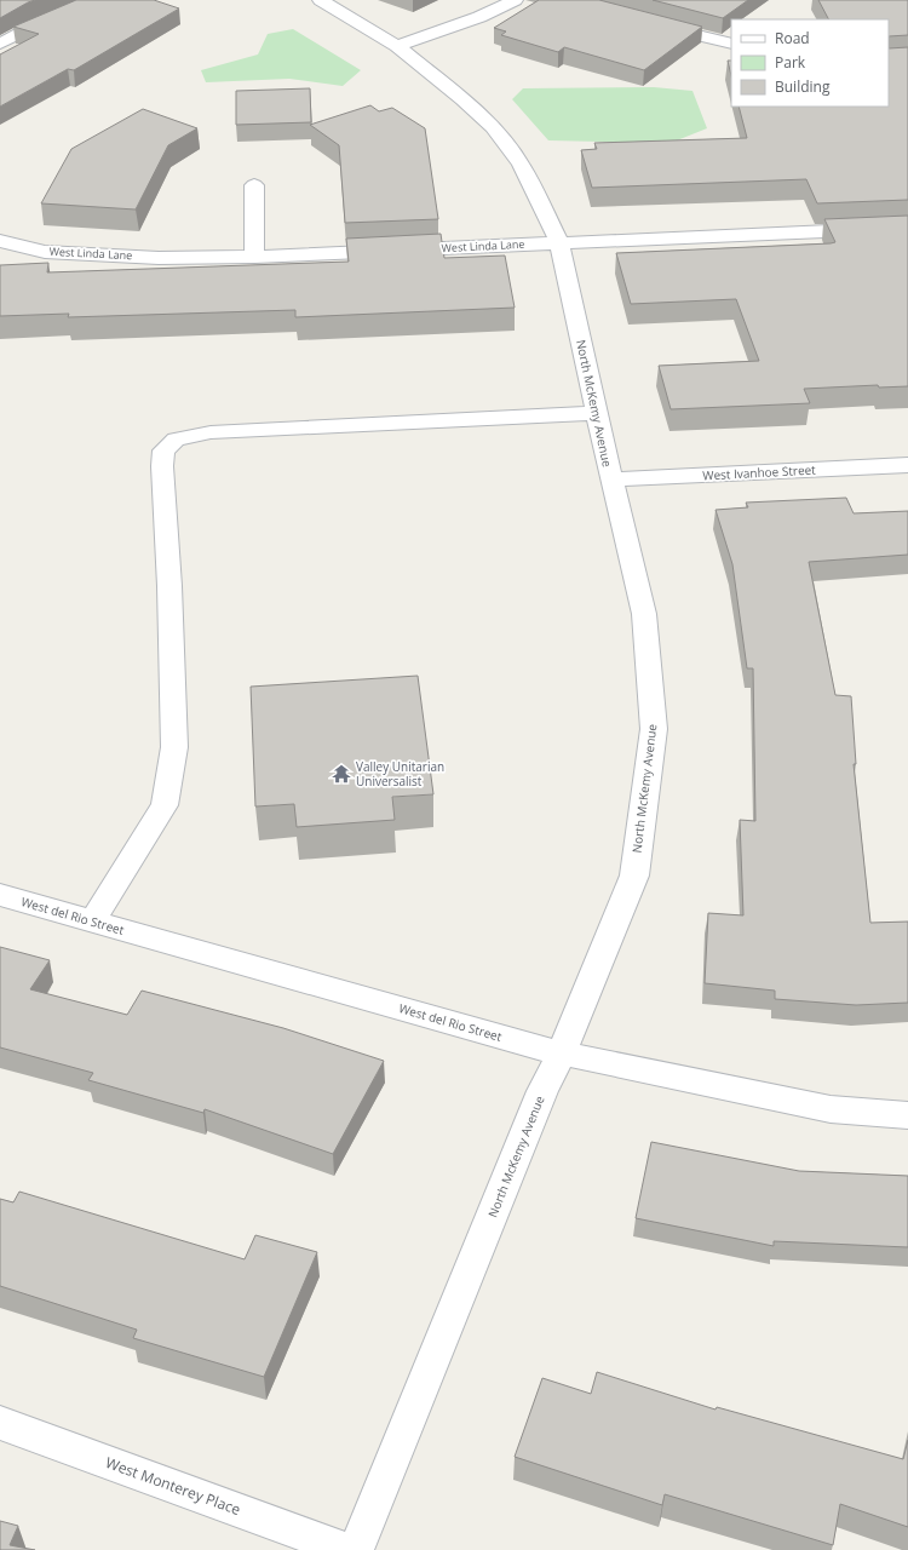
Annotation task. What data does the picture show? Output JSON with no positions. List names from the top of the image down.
{
  "streets": {
    "street": [
      "West Linda Lane",
      "North McKemy Avenue",
      "West Ivanhoe Street",
      "West del Rio Street",
      "West Monterey Place"
    ]
  },
  "crossings": [
    ["West Linda Lane", "North McKemy Avenue"],
    ["North McKemy Avenue", "West Ivanhoe Street"],
    ["North McKemy Avenue", "West del Rio Street"]
  ],
  "places": {
    "temple": ["Valley Unitarian Universalist"]
  },
  "legend": ["Road", "Park", "Building"]
}
